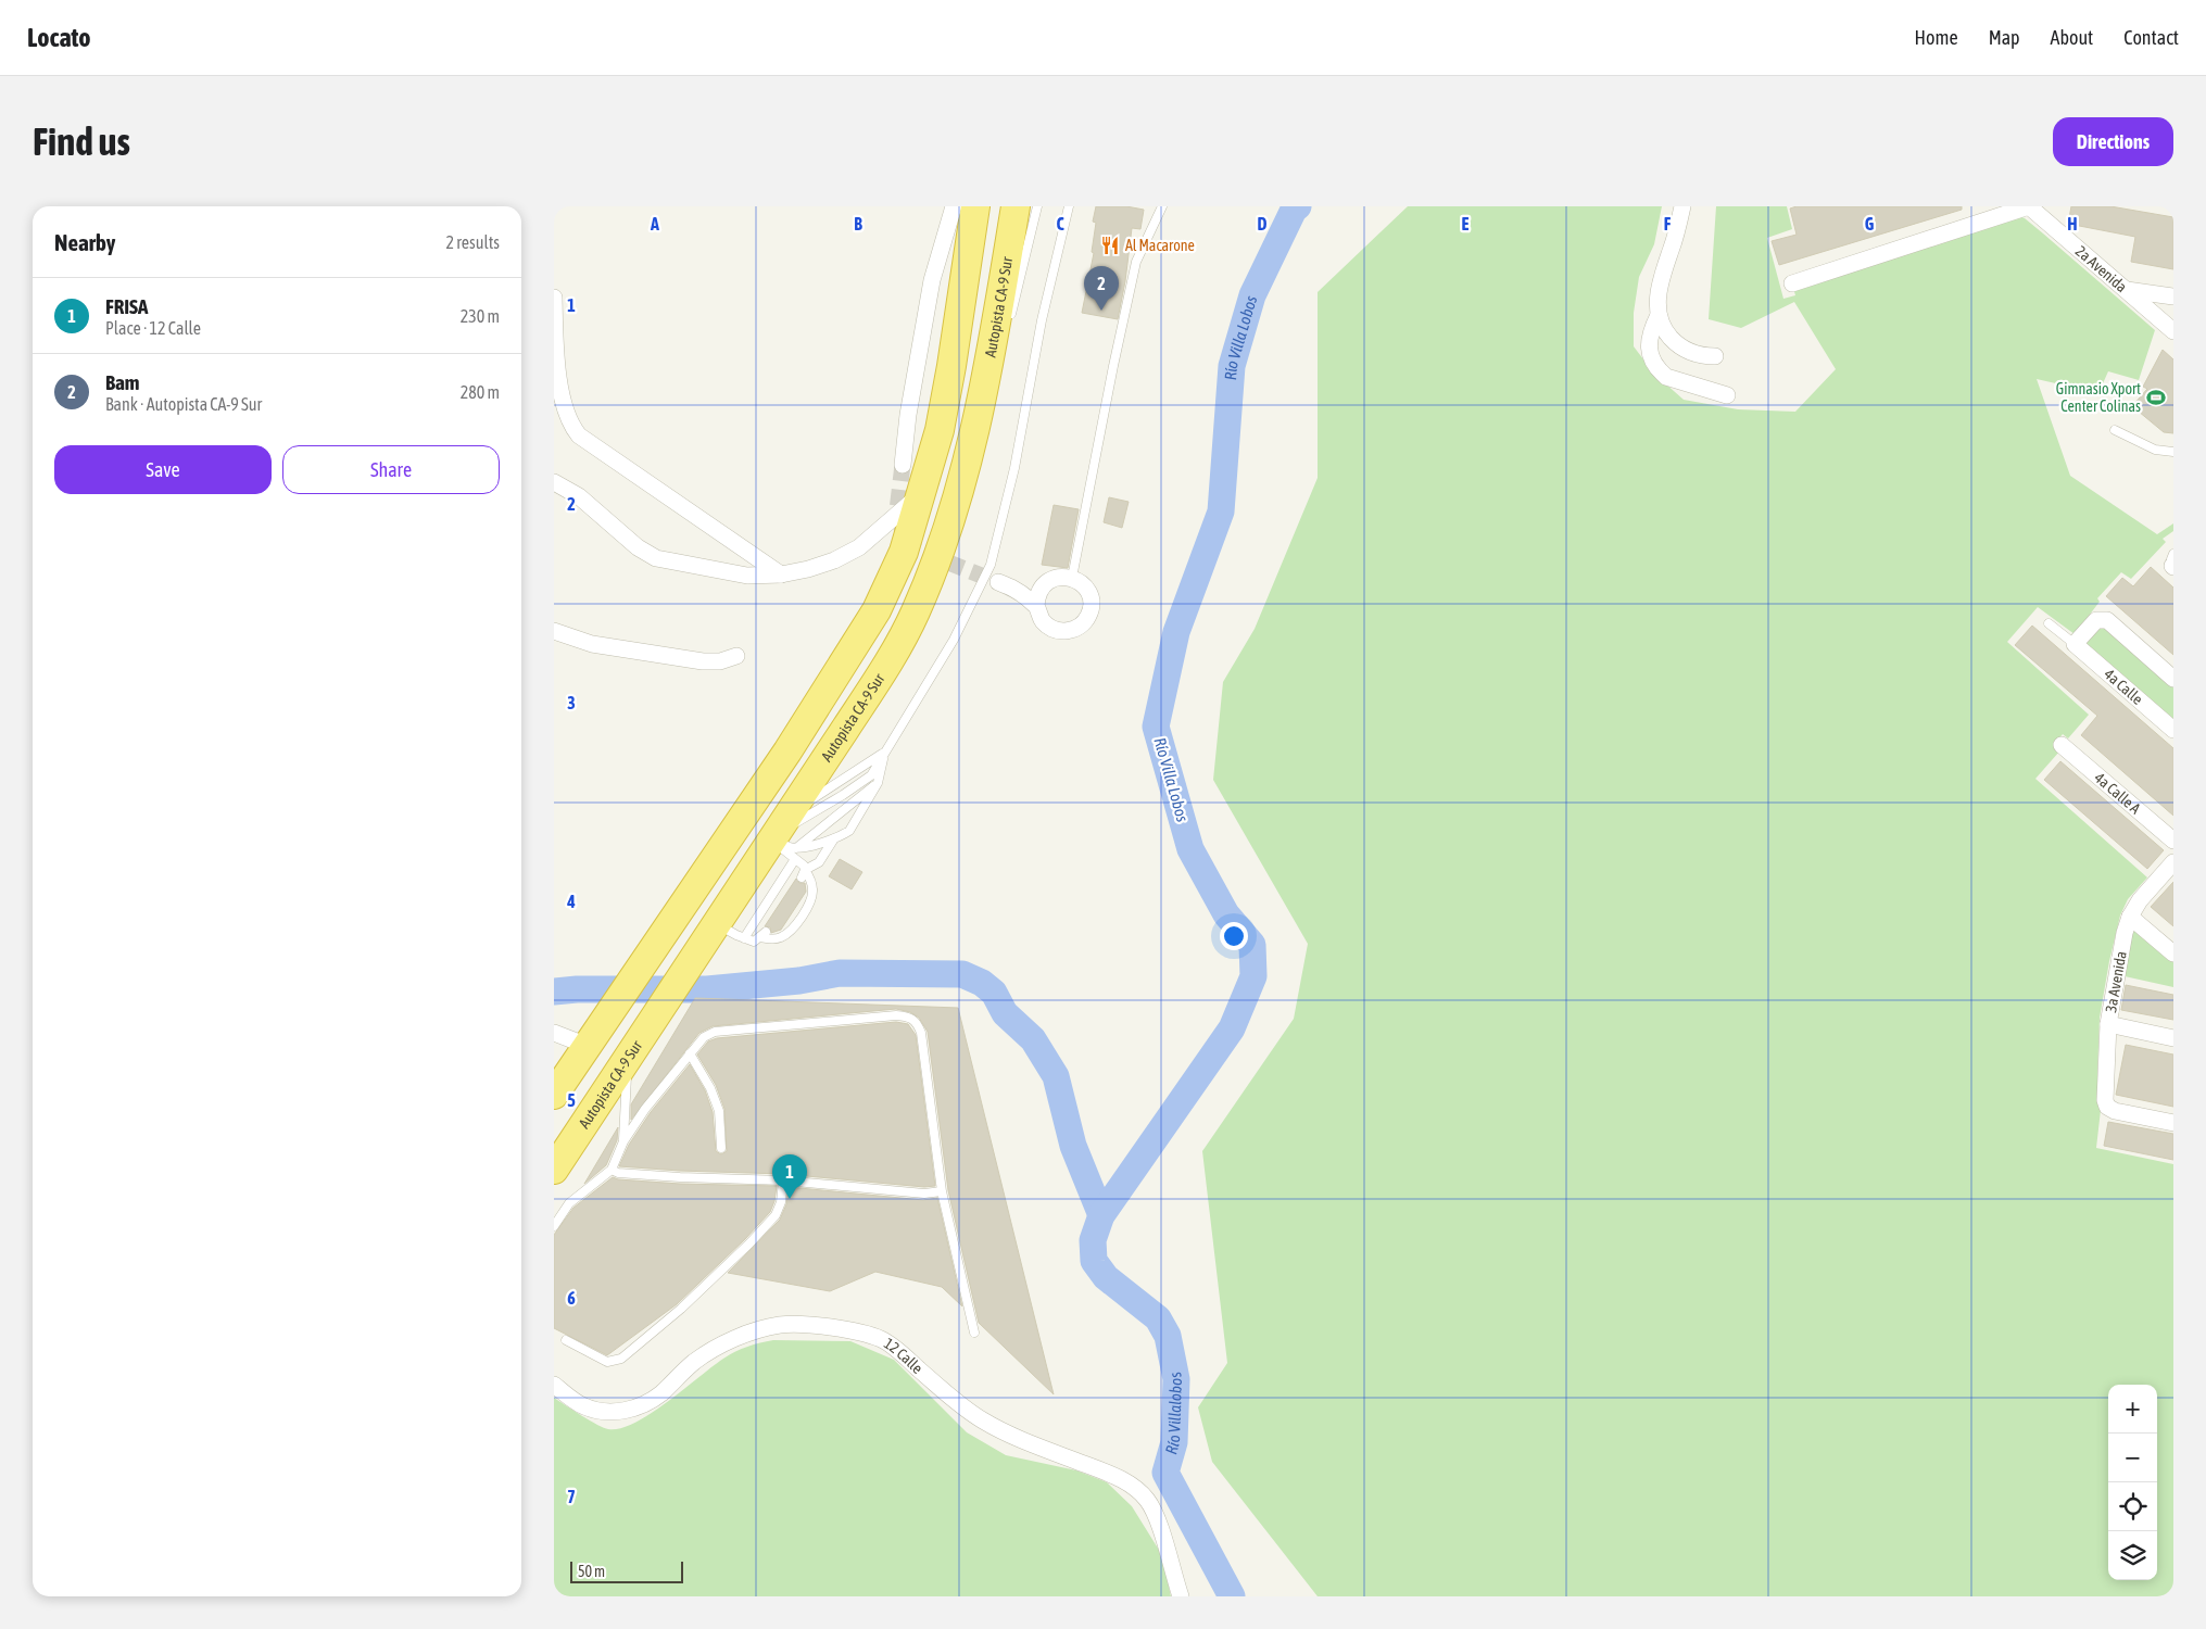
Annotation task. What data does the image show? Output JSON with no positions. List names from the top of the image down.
{
  "streets": {
    "highway": ["Autopista CA-9 Sur"],
    "street": [
      "2a Avenida",
      "4a Calle",
      "4a Calle A",
      "3a Avenida",
      "12 Calle"
    ]
  },
  "water": ["Río Villa Lobos", "Río Villalobos"],
  "places": {
    "restaurant": ["Al Macarone"],
    "sports": ["Gimnasio Xport Center Colinas"]
  },
  "scale_bar": "50 m",
  "page": {
    "header": "Locato",
    "nav": [
      "Home",
      "Map",
      "About",
      "Contact"
    ],
    "buttons": [
      "Directions",
      ["Save", "Share"]
    ],
    "title": "Find us",
    "heading": ["Nearby", "2 results"],
    "pins": ["2", "1"],
    "list": [
      {
        "mark": "1",
        "name": "FRISA",
        "note": "Place · 12 Calle",
        "value": "230 m"
      },
      {
        "mark": "2",
        "name": "Bam",
        "note": "Bank · Autopista CA-9 Sur",
        "value": "280 m"
      }
    ],
    "map_buttons": ["+", "−"],
    "scale": "50 m"
  },
  "grid": {
    "columns": [
      "A",
      "B",
      "C",
      "D",
      "E",
      "F",
      "G",
      "H"
    ],
    "rows": [
      "1",
      "2",
      "3",
      "4",
      "5",
      "6",
      "7"
    ]
  }
}
